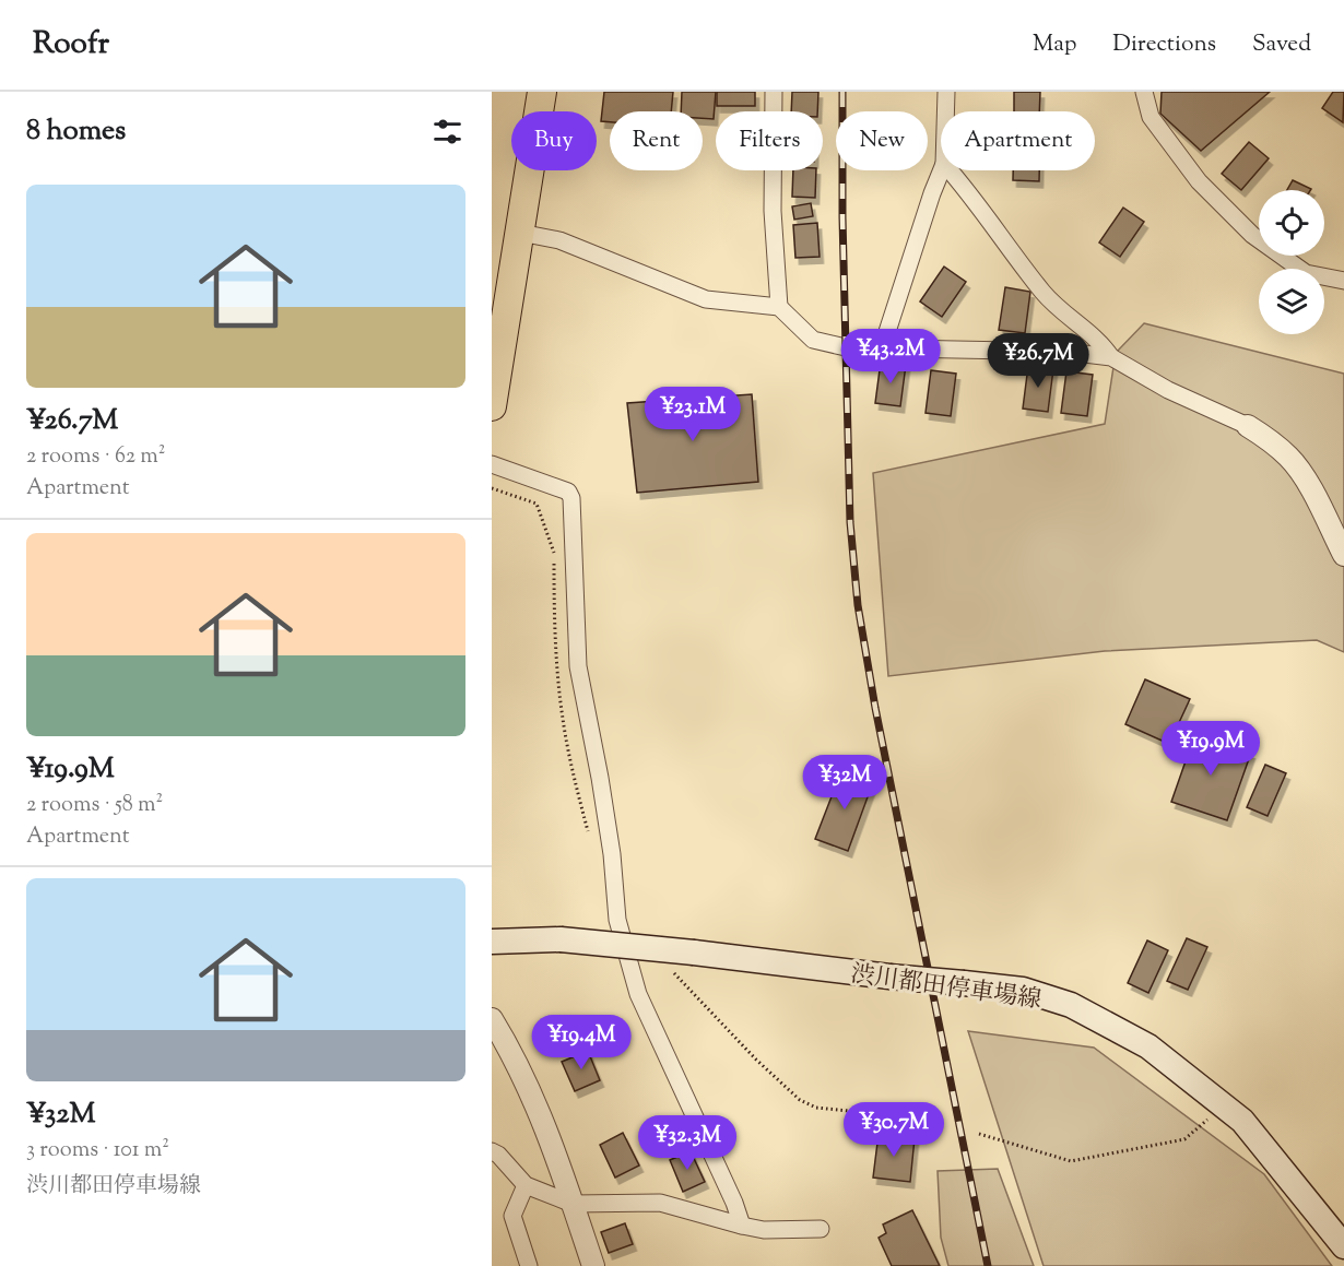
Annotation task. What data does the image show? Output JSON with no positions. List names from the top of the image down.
{
  "streets": {
    "main road": ["渋川都田停車場線"]
  },
  "page": {
    "header": "Roofr",
    "nav": ["Map", "Directions", "Saved"],
    "heading": "8 homes",
    "chip": [
      "Buy",
      "Rent",
      "Filters",
      "New",
      "Apartment"
    ],
    "list": [
      {
        "name": "¥26.7M",
        "note": "2 rooms · 62 m² · Apartment"
      },
      {
        "name": "¥19.9M",
        "note": "2 rooms · 58 m² · Apartment"
      },
      {
        "name": "¥32M",
        "note": "3 rooms · 101 m² · 渋川都田停車場線"
      }
    ],
    "price": [
      "¥43.2M",
      "¥26.7M",
      "¥23.1M",
      "¥19.9M",
      "¥32M",
      "¥19.4M",
      "¥30.7M",
      "¥32.3M"
    ]
  }
}
